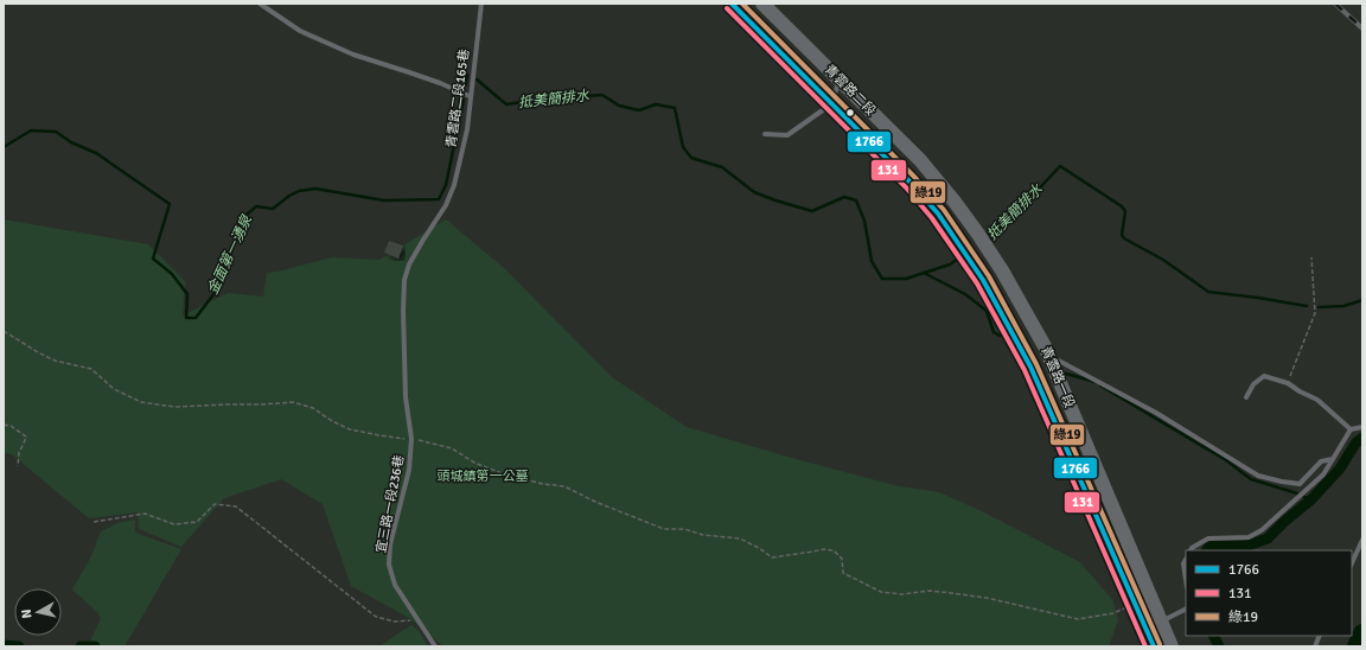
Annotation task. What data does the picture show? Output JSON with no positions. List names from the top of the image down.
{
  "streets": {
    "main road": ["青雲路二段", "青雲路一段"],
    "lane": ["青雲路二段165巷", "宜三路一段236巷"]
  },
  "crossings": [
    ["青雲路二段", "青雲路一段"],
    ["青雲路二段165巷", "宜三路一段236巷"]
  ],
  "water": ["抵美簡排水", "金面第一湧泉"],
  "parks": ["頭城鎮第一公墓"],
  "lines": ["transit line 1766", "transit line 綠19", "transit line 131"],
  "legend": ["1766", "131", "綠19"],
  "north": "left"
}
